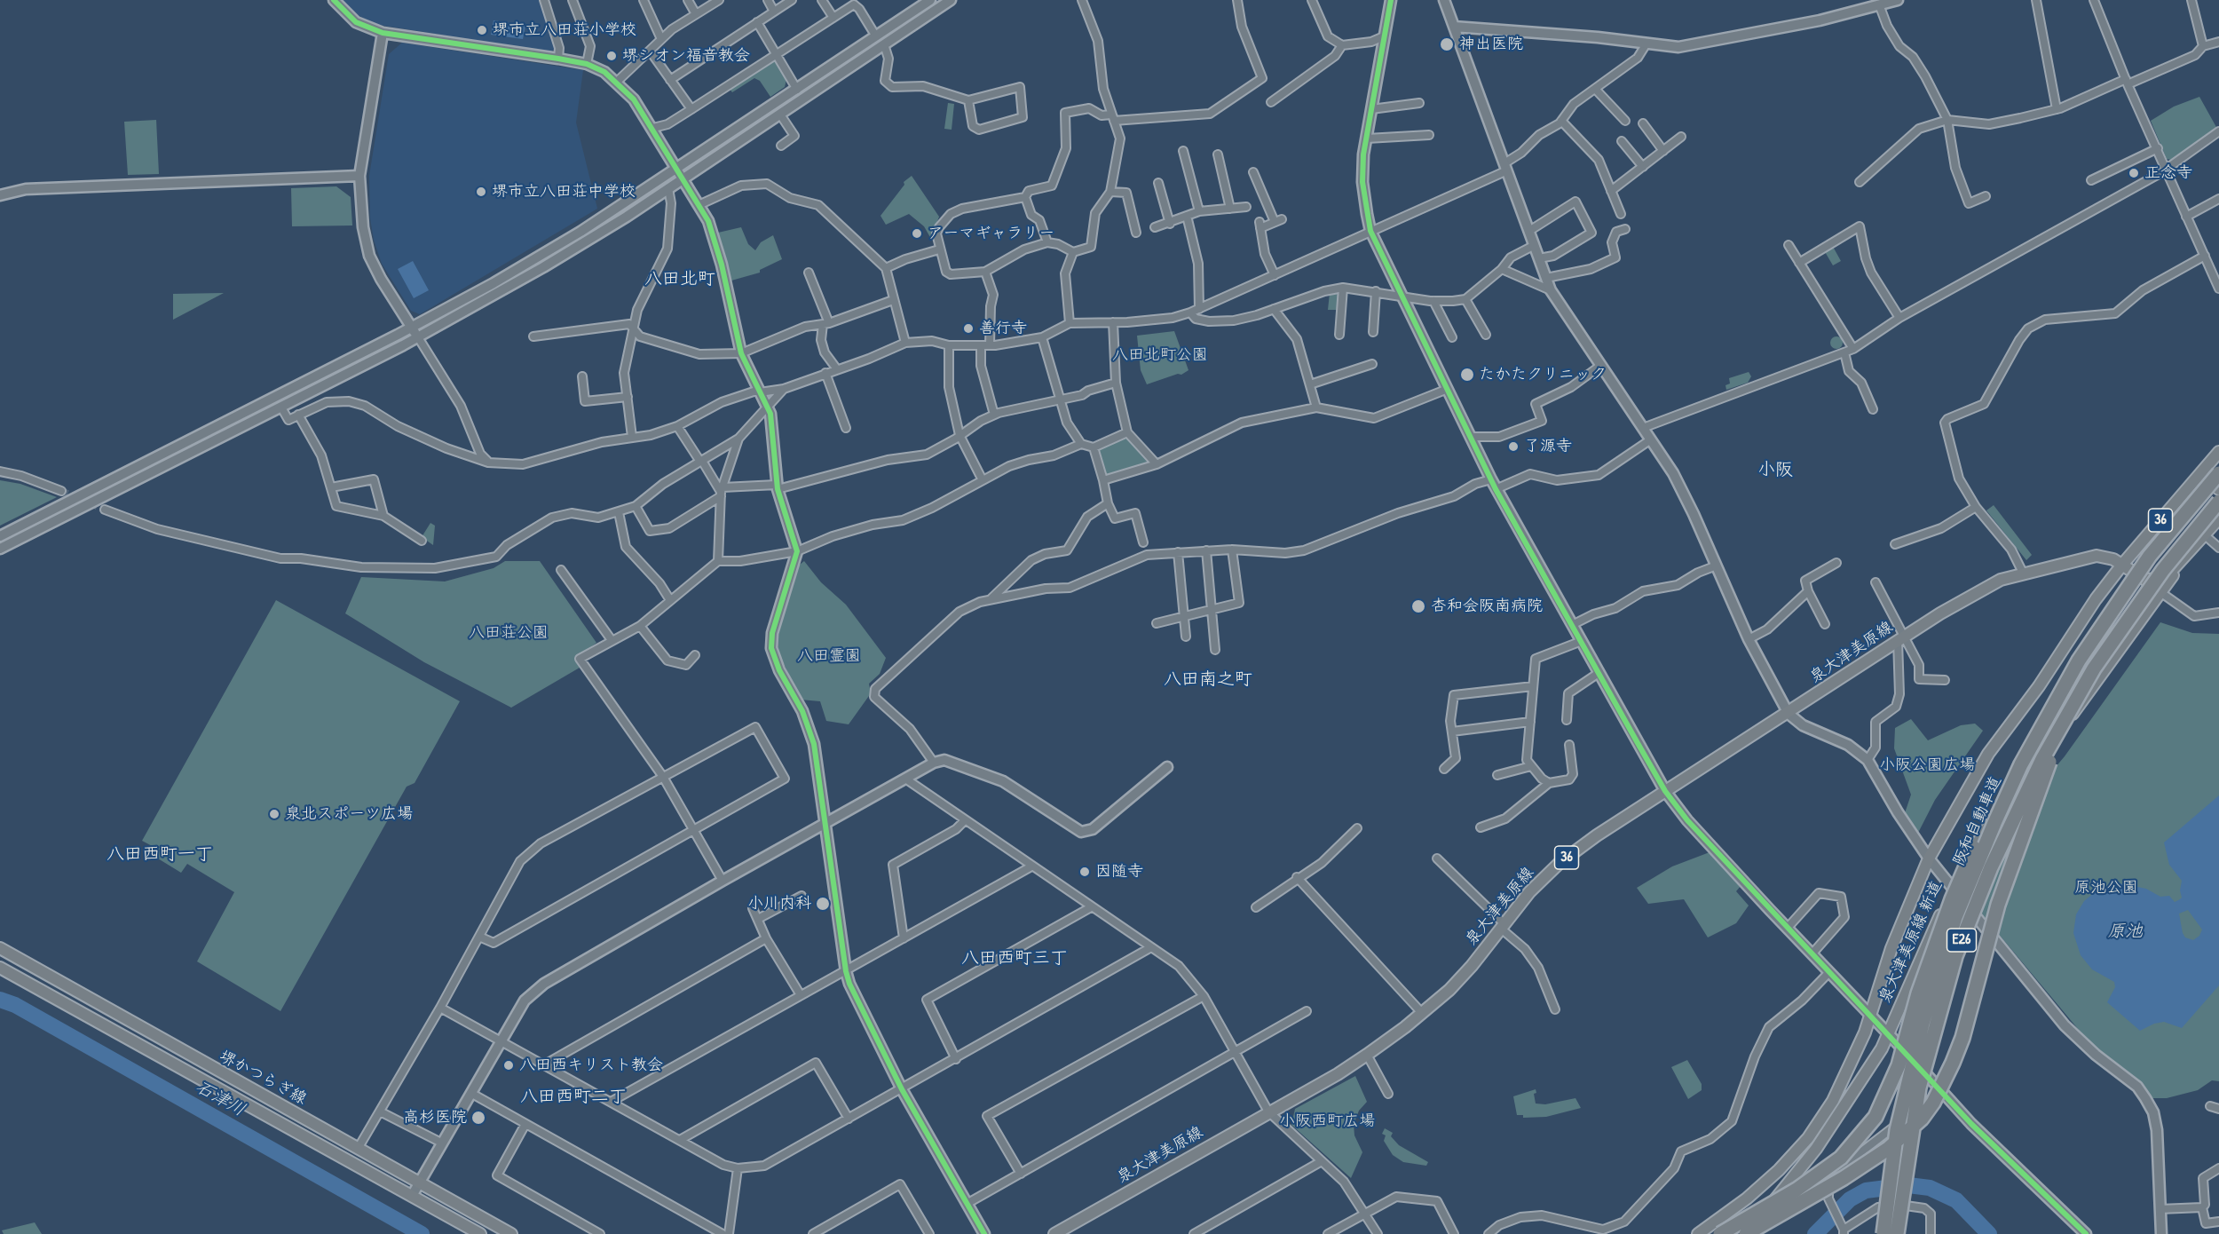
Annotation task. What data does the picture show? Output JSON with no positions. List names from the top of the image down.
{
  "streets": {
    "highway": ["阪和自動車道", "E26"],
    "main road": [
      "36",
      "泉大津美原線",
      "泉大津美原線 新道",
      "堺かつらぎ線"
    ]
  },
  "crossings": [
    ["36", "泉大津美原線"],
    ["36", "泉大津美原線 新道"],
    ["泉大津美原線", "泉大津美原線 新道"]
  ],
  "districts": [
    "八田北町",
    "小阪",
    "八田南之町",
    "八田西町一丁",
    "八田西町三丁",
    "八田西町二丁"
  ],
  "water": ["原池", "石津川"],
  "parks": [
    "八田北町公園",
    "八田荘公園",
    "八田霊園",
    "小阪公園広場",
    "原池公園",
    "小阪西町広場"
  ],
  "places": [
    "堺市立八田荘小学校",
    "神出医院",
    "堺シオン福音教会",
    "正念寺",
    "堺市立八田荘中学校",
    "アーマギャラリー",
    "善行寺",
    "たかたクリニック",
    "了源寺",
    "杏和会阪南病院",
    "泉北スポーツ広場",
    "因随寺",
    "小川内科",
    "八田西キリスト教会",
    "高杉医院"
  ]
}
